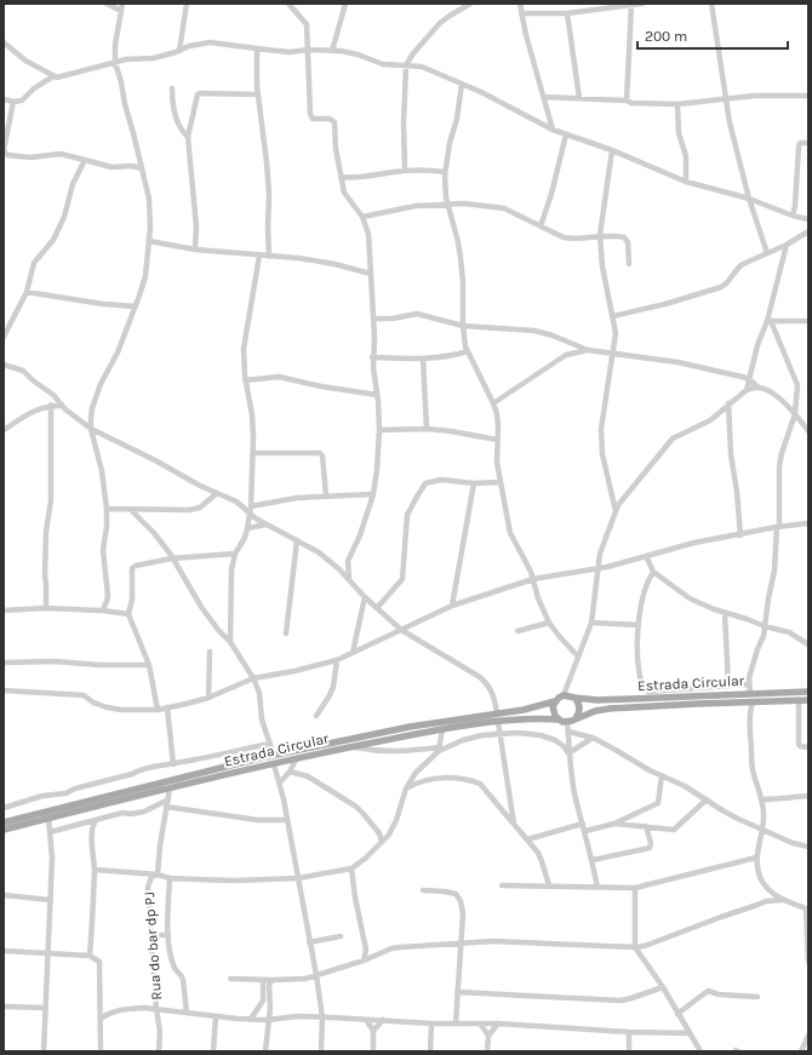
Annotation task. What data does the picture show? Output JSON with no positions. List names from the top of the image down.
{
  "streets": {
    "main road": ["Estrada Circular"],
    "street": ["Rua do bar dp PJ"]
  },
  "crossings": [
    ["Estrada Circular", "Rua do bar dp PJ"]
  ],
  "scale_bar": "200 m"
}
